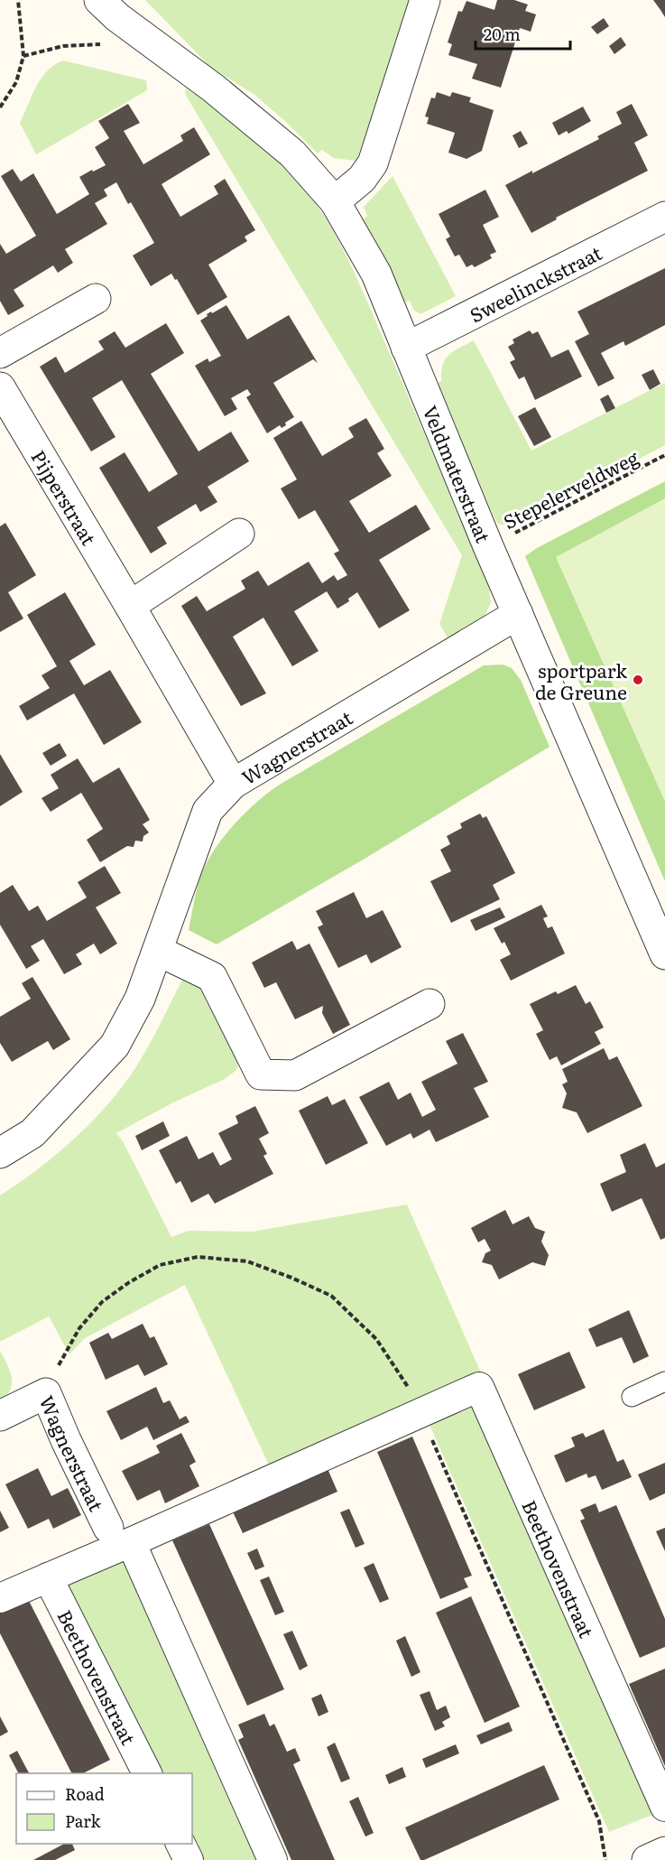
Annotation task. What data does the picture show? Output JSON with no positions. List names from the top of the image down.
{
  "streets": {
    "street": [
      "Sweelinckstraat",
      "Veldmaterstraat",
      "Pijperstraat",
      "Wagnerstraat",
      "Beethovenstraat"
    ],
    "path": ["Stepelerveldweg"]
  },
  "crossings": [
    ["Sweelinckstraat", "Veldmaterstraat"],
    ["Veldmaterstraat", "Stepelerveldweg"],
    ["Veldmaterstraat", "Wagnerstraat"],
    ["Pijperstraat", "Wagnerstraat"],
    ["Wagnerstraat", "Beethovenstraat"]
  ],
  "places": ["sportpark de Greune"],
  "legend": ["Road", "Park"],
  "scale_bar": "20 m"
}
